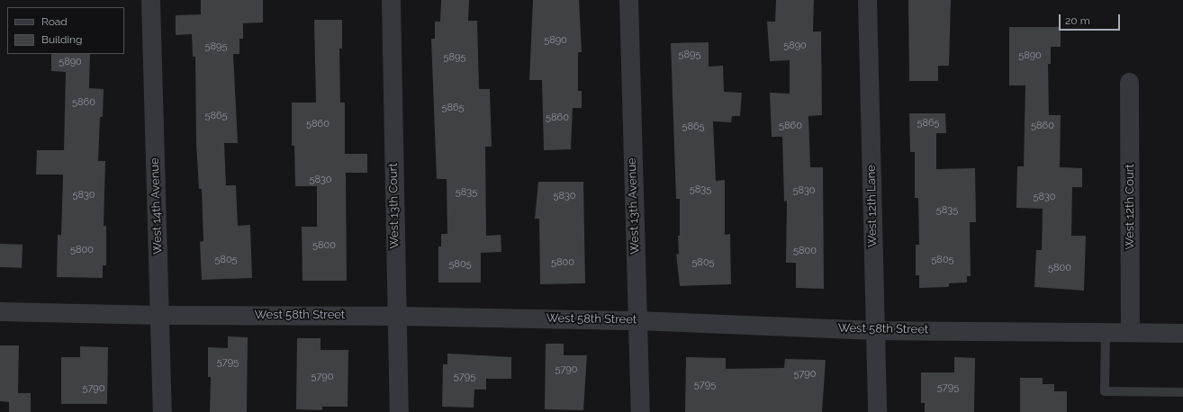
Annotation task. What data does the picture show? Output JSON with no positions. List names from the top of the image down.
{
  "streets": {
    "street": [
      "West 14th Avenue",
      "West 13th Court",
      "West 13th Avenue",
      "West 12th Lane",
      "West 12th Court",
      "West 58th Street"
    ]
  },
  "crossings": [
    ["West 14th Avenue", "West 58th Street"],
    ["West 13th Court", "West 58th Street"],
    ["West 13th Avenue", "West 58th Street"],
    ["West 12th Lane", "West 58th Street"],
    ["West 12th Court", "West 58th Street"]
  ],
  "house_numbers": [
    "5890",
    "5890",
    "5895",
    "5895",
    "5890",
    "5895",
    "5890",
    "5860",
    "5865",
    "5865",
    "5860",
    "5865",
    "5860",
    "5860",
    "5860",
    "5865",
    "5830",
    "5835",
    "5830",
    "5835",
    "5830",
    "5830",
    "5830",
    "5835",
    "5800",
    "5800",
    "5800",
    "5805",
    "5805",
    "5800",
    "5805",
    "5805",
    "5800",
    "5795",
    "5790",
    "5790",
    "5790",
    "5795",
    "5795",
    "5795",
    "5790"
  ],
  "legend": ["Road", "Building"],
  "scale_bar": "20 m"
}
